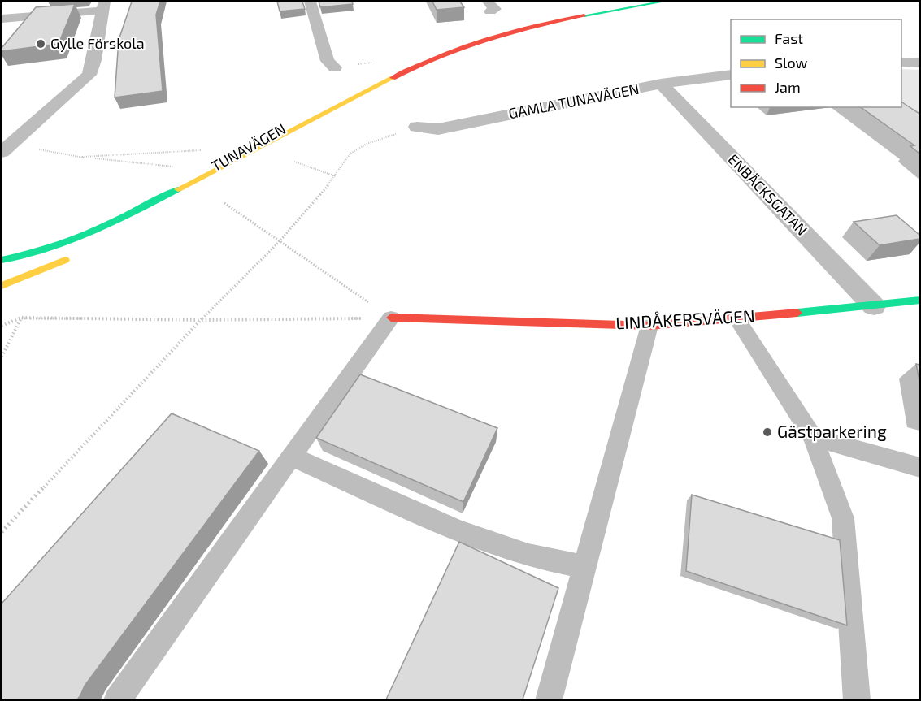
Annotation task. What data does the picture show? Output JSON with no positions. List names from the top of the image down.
{
  "streets": {
    "street": [
      "GAMLA TUNAVÄGEN",
      "TUNAVÄGEN",
      "ENBÄCKSGATAN",
      "LINDÅKERSVÄGEN"
    ]
  },
  "crossings": [
    ["GAMLA TUNAVÄGEN", "ENBÄCKSGATAN"],
    ["ENBÄCKSGATAN", "LINDÅKERSVÄGEN"]
  ],
  "places": ["Gylle Förskola", "Gästparkering"],
  "legend": ["Fast", "Slow", "Jam"]
}
